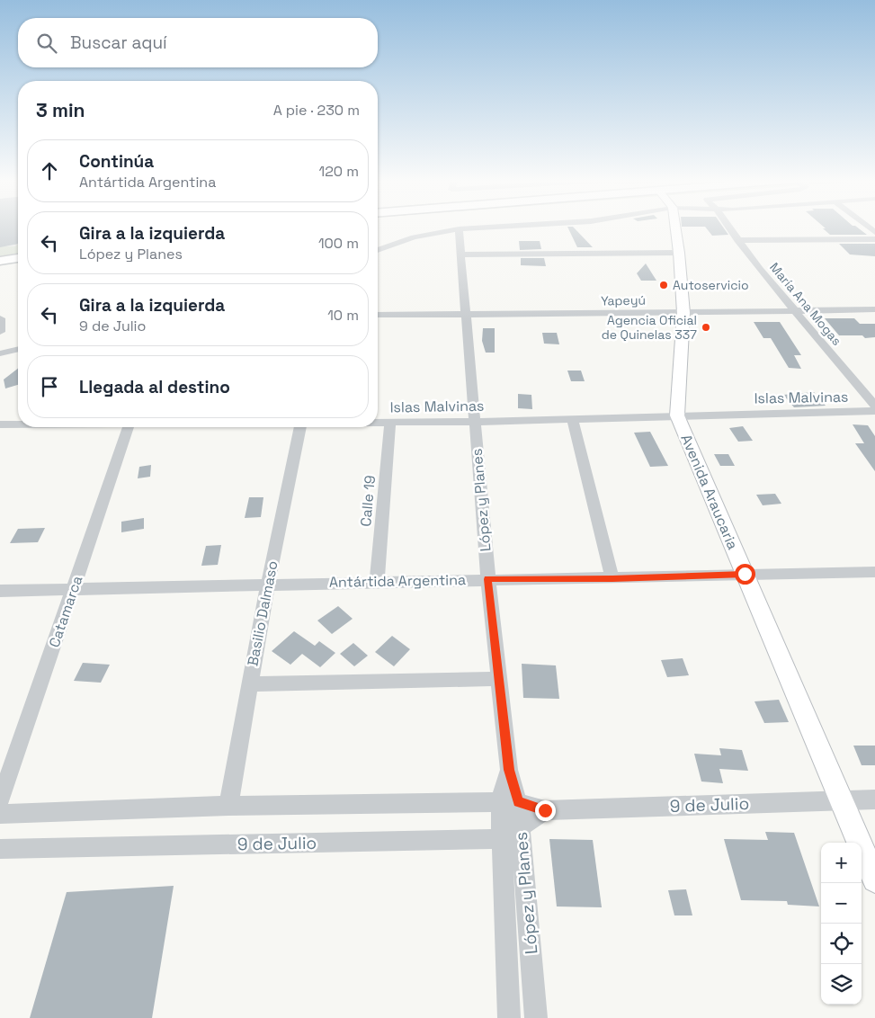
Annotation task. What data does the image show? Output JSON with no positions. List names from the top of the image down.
{
  "streets": {
    "main road": ["Avenida Araucaria"],
    "street": [
      "Yapeyú",
      "María Ana Mogas",
      "Islas Malvinas",
      "López y Planes",
      "Calle 19",
      "Antártida Argentina",
      "Catamarca",
      "Basilio Dalmaso",
      "9 de Julio"
    ]
  },
  "crossings": [
    ["Yapeyú", "María Ana Mogas"],
    ["Yapeyú", "Avenida Araucaria"],
    ["Yapeyú", "López y Planes"],
    ["Islas Malvinas", "Avenida Araucaria"],
    ["Islas Malvinas", "López y Planes"],
    ["Islas Malvinas", "Calle 19"],
    ["Avenida Araucaria", "Antártida Argentina"],
    ["Avenida Araucaria", "9 de Julio"],
    ["López y Planes", "Antártida Argentina"],
    ["López y Planes", "9 de Julio"],
    ["Calle 19", "Antártida Argentina"],
    ["Antártida Argentina", "Catamarca"],
    ["Antártida Argentina", "Basilio Dalmaso"],
    ["Basilio Dalmaso", "9 de Julio"]
  ],
  "places": ["Autoservicio", "Agencia Oficial de Quinelas 337"],
  "page": {
    "search": "Buscar aquí",
    "heading": ["3 min", "A pie · 230 m"],
    "list": [
      ["Continúa", "Antártida Argentina", "120 m"],
      ["Gira a la izquierda", "López y Planes", "100 m"],
      ["Gira a la izquierda", "9 de Julio", "10 m"],
      "Llegada al destino"
    ],
    "map_buttons": ["+", "−"]
  }
}
